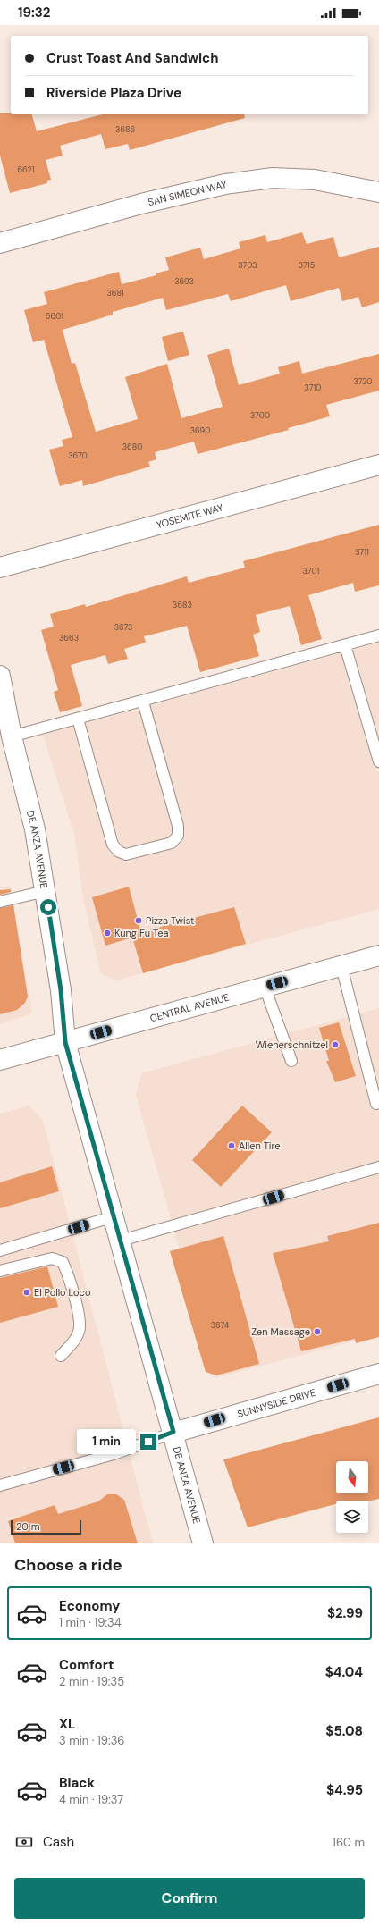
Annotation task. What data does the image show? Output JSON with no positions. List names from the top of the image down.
{
  "streets": {
    "street": [
      "SAN SIMEON WAY",
      "YOSEMITE WAY",
      "DE ANZA AVENUE",
      "CENTRAL AVENUE",
      "SUNNYSIDE DRIVE"
    ]
  },
  "crossings": [
    ["DE ANZA AVENUE", "CENTRAL AVENUE"],
    ["DE ANZA AVENUE", "SUNNYSIDE DRIVE"]
  ],
  "places": [
    "Pizza Twist",
    "Kung Fu Tea",
    "Wienerschnitzel",
    "Allen Tire",
    "El Pollo Loco",
    "Zen Massage"
  ],
  "house_numbers": [
    "3686",
    "6621",
    "3703",
    "3715",
    "3693",
    "3681",
    "6601",
    "3720",
    "3710",
    "3700",
    "3690",
    "3680",
    "3670",
    "3711",
    "3701",
    "3683",
    "3673",
    "3663",
    "3674"
  ],
  "scale_bar": "20 m",
  "north": "bottom",
  "page": {
    "status": "19:32",
    "banner": ["Crust Toast And Sandwich", "Riverside Plaza Drive"],
    "bubble": "1 min",
    "scale": "20 m",
    "heading": "Choose a ride",
    "list": [
      {
        "name": "Economy",
        "note": "1 min · 19:34",
        "value": "$2.99"
      },
      {
        "name": "Comfort",
        "note": "2 min · 19:35",
        "value": "$4.04"
      },
      {
        "name": "XL",
        "note": "3 min · 19:36",
        "value": "$5.08"
      },
      {
        "name": "Black",
        "note": "4 min · 19:37",
        "value": "$4.95"
      }
    ],
    "pay": ["Cash", "160 m"],
    "buttons": "Confirm"
  }
}
